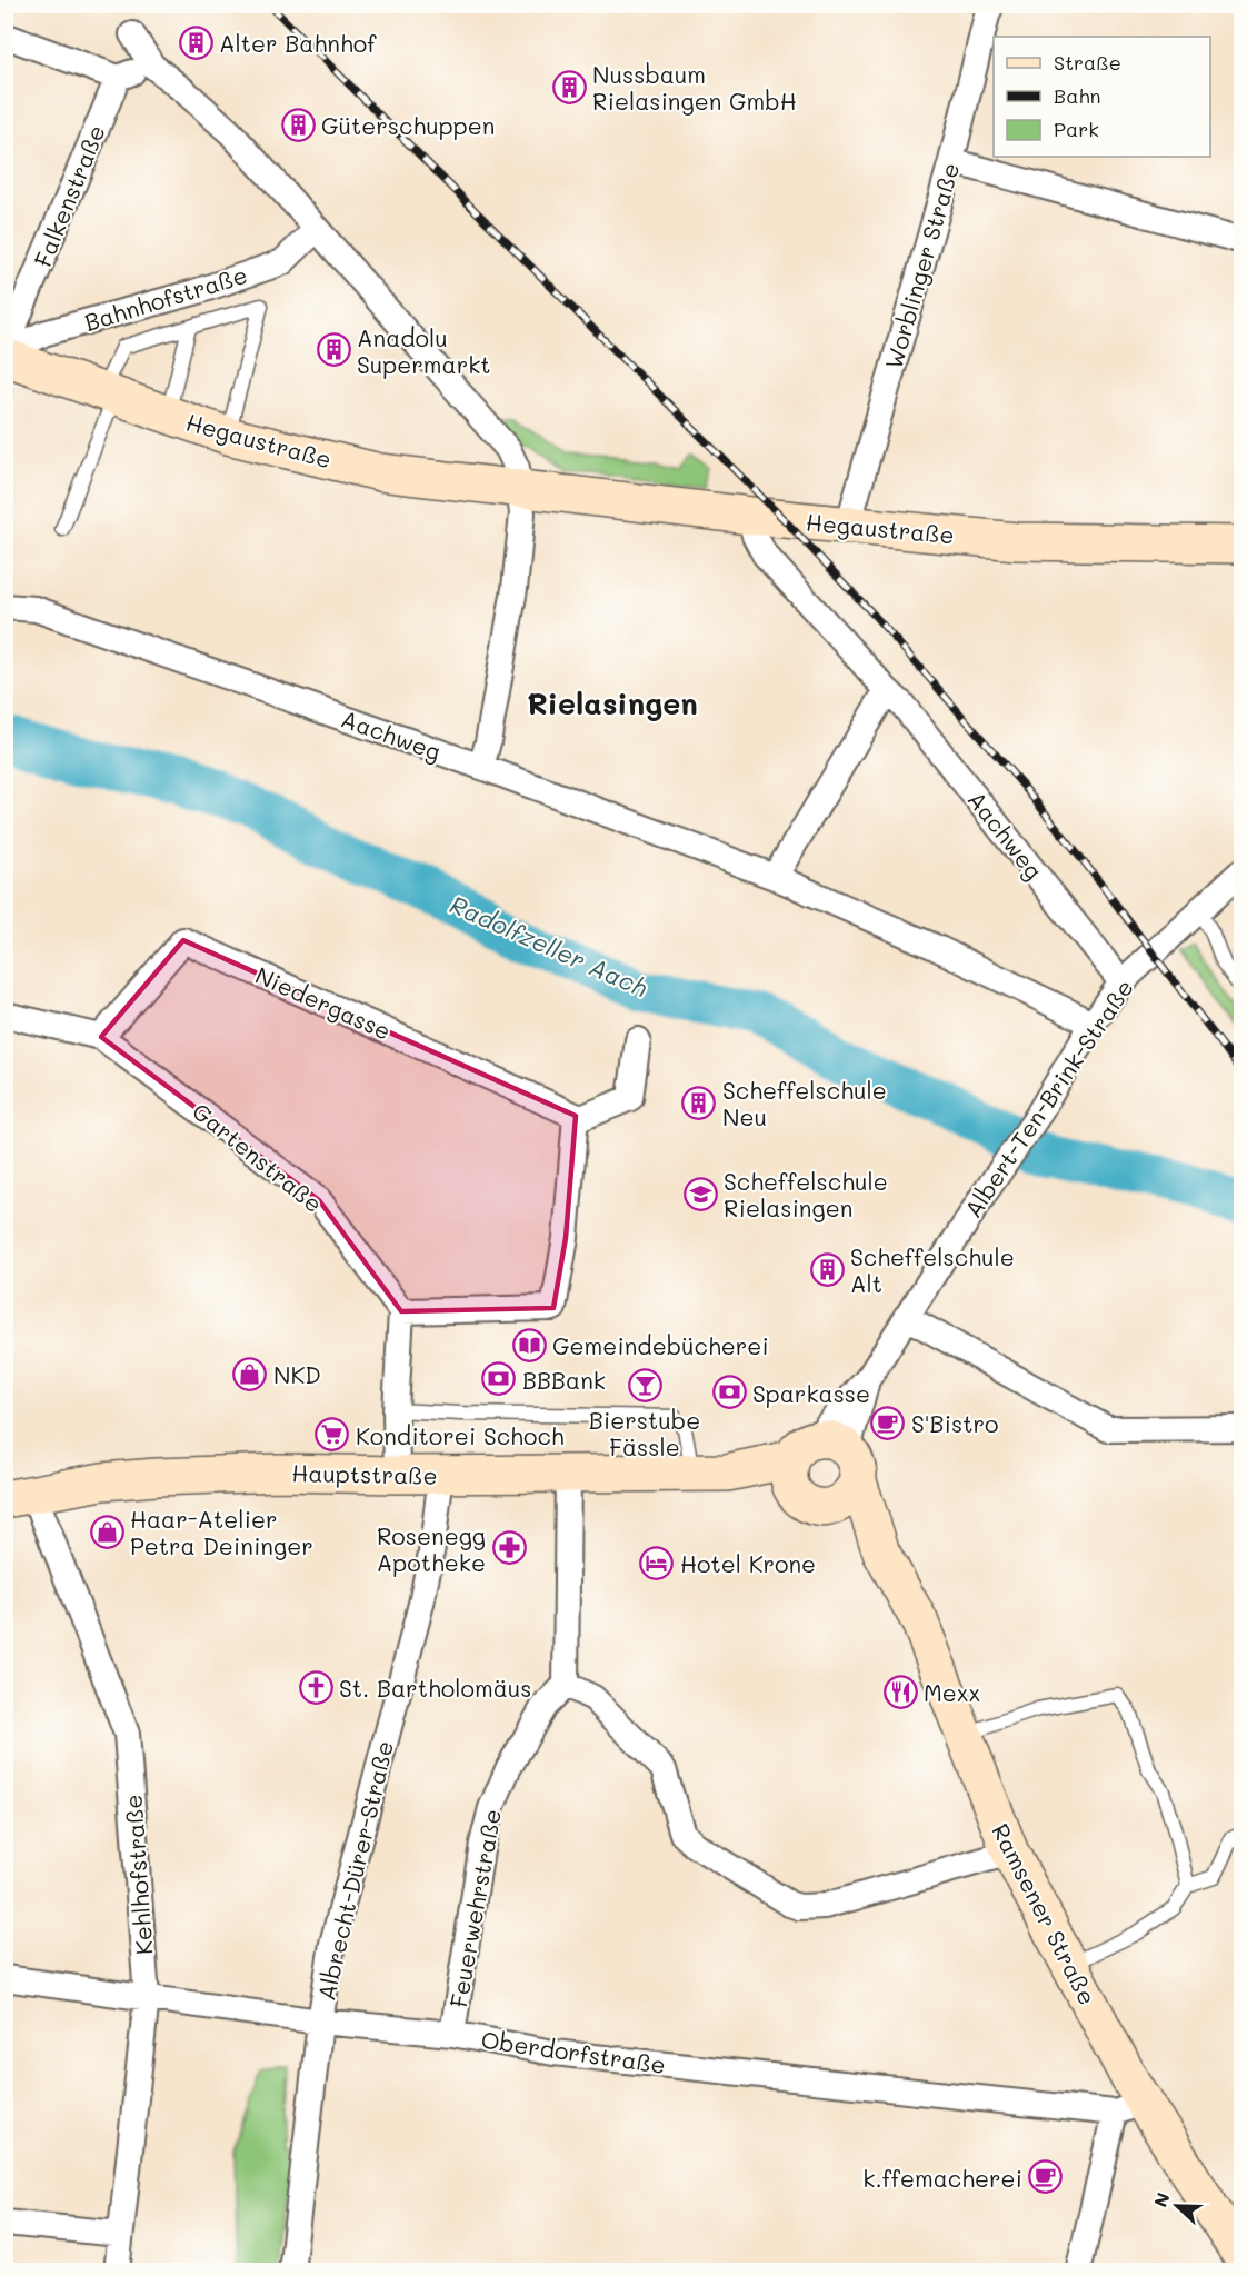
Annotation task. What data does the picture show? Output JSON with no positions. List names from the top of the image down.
{
  "streets": {
    "main road": ["Hegaustraße", "Hauptstraße", "Ramsener Straße"],
    "street": [
      "Falkenstraße",
      "Worblinger Straße",
      "Bahnhofstraße",
      "Aachweg",
      "Niedergasse",
      "Albert-Ten-Brink-Straße",
      "Gartenstraße",
      "Albrecht-Dürer-Straße",
      "Kehlhofstraße",
      "Feuerwehrstraße",
      "Oberdorfstraße"
    ]
  },
  "crossings": [
    ["Falkenstraße", "Bahnhofstraße"],
    ["Falkenstraße", "Hegaustraße"],
    ["Worblinger Straße", "Hegaustraße"],
    ["Bahnhofstraße", "Hegaustraße"],
    ["Hegaustraße", "Aachweg"],
    ["Aachweg", "Albert-Ten-Brink-Straße"],
    ["Niedergasse", "Gartenstraße"],
    ["Albert-Ten-Brink-Straße", "Hauptstraße"],
    ["Albert-Ten-Brink-Straße", "Ramsener Straße"],
    ["Hauptstraße", "Albrecht-Dürer-Straße"],
    ["Hauptstraße", "Kehlhofstraße"],
    ["Hauptstraße", "Ramsener Straße"],
    ["Albrecht-Dürer-Straße", "Oberdorfstraße"],
    ["Kehlhofstraße", "Oberdorfstraße"],
    ["Feuerwehrstraße", "Oberdorfstraße"],
    ["Ramsener Straße", "Oberdorfstraße"]
  ],
  "districts": ["Rielasingen"],
  "water": ["Radolfzeller Aach"],
  "places": {
    "building": [
      "Alter Bahnhof",
      "Nussbaum Rielasingen GmbH",
      "Güterschuppen",
      "Anadolu Supermarkt",
      "Scheffelschule Neu",
      "Scheffelschule Alt"
    ],
    "school or university": ["Scheffelschule Rielasingen"],
    "library": ["Gemeindebücherei"],
    "shop": ["NKD", "Haar-Atelier Petra Deininger"],
    "bank": ["BBBank", "Sparkasse"],
    "bar": ["Bierstube Fässle"],
    "cafe": ["S'Bistro", "k.ffemacherei"],
    "supermarket": ["Konditorei Schoch"],
    "pharmacy": ["Rosenegg Apotheke"],
    "hotel": ["Hotel Krone"],
    "church": ["St. Bartholomäus"],
    "restaurant": ["Mexx"]
  },
  "legend": ["Straße", "Bahn", "Park"],
  "north": "left"
}
